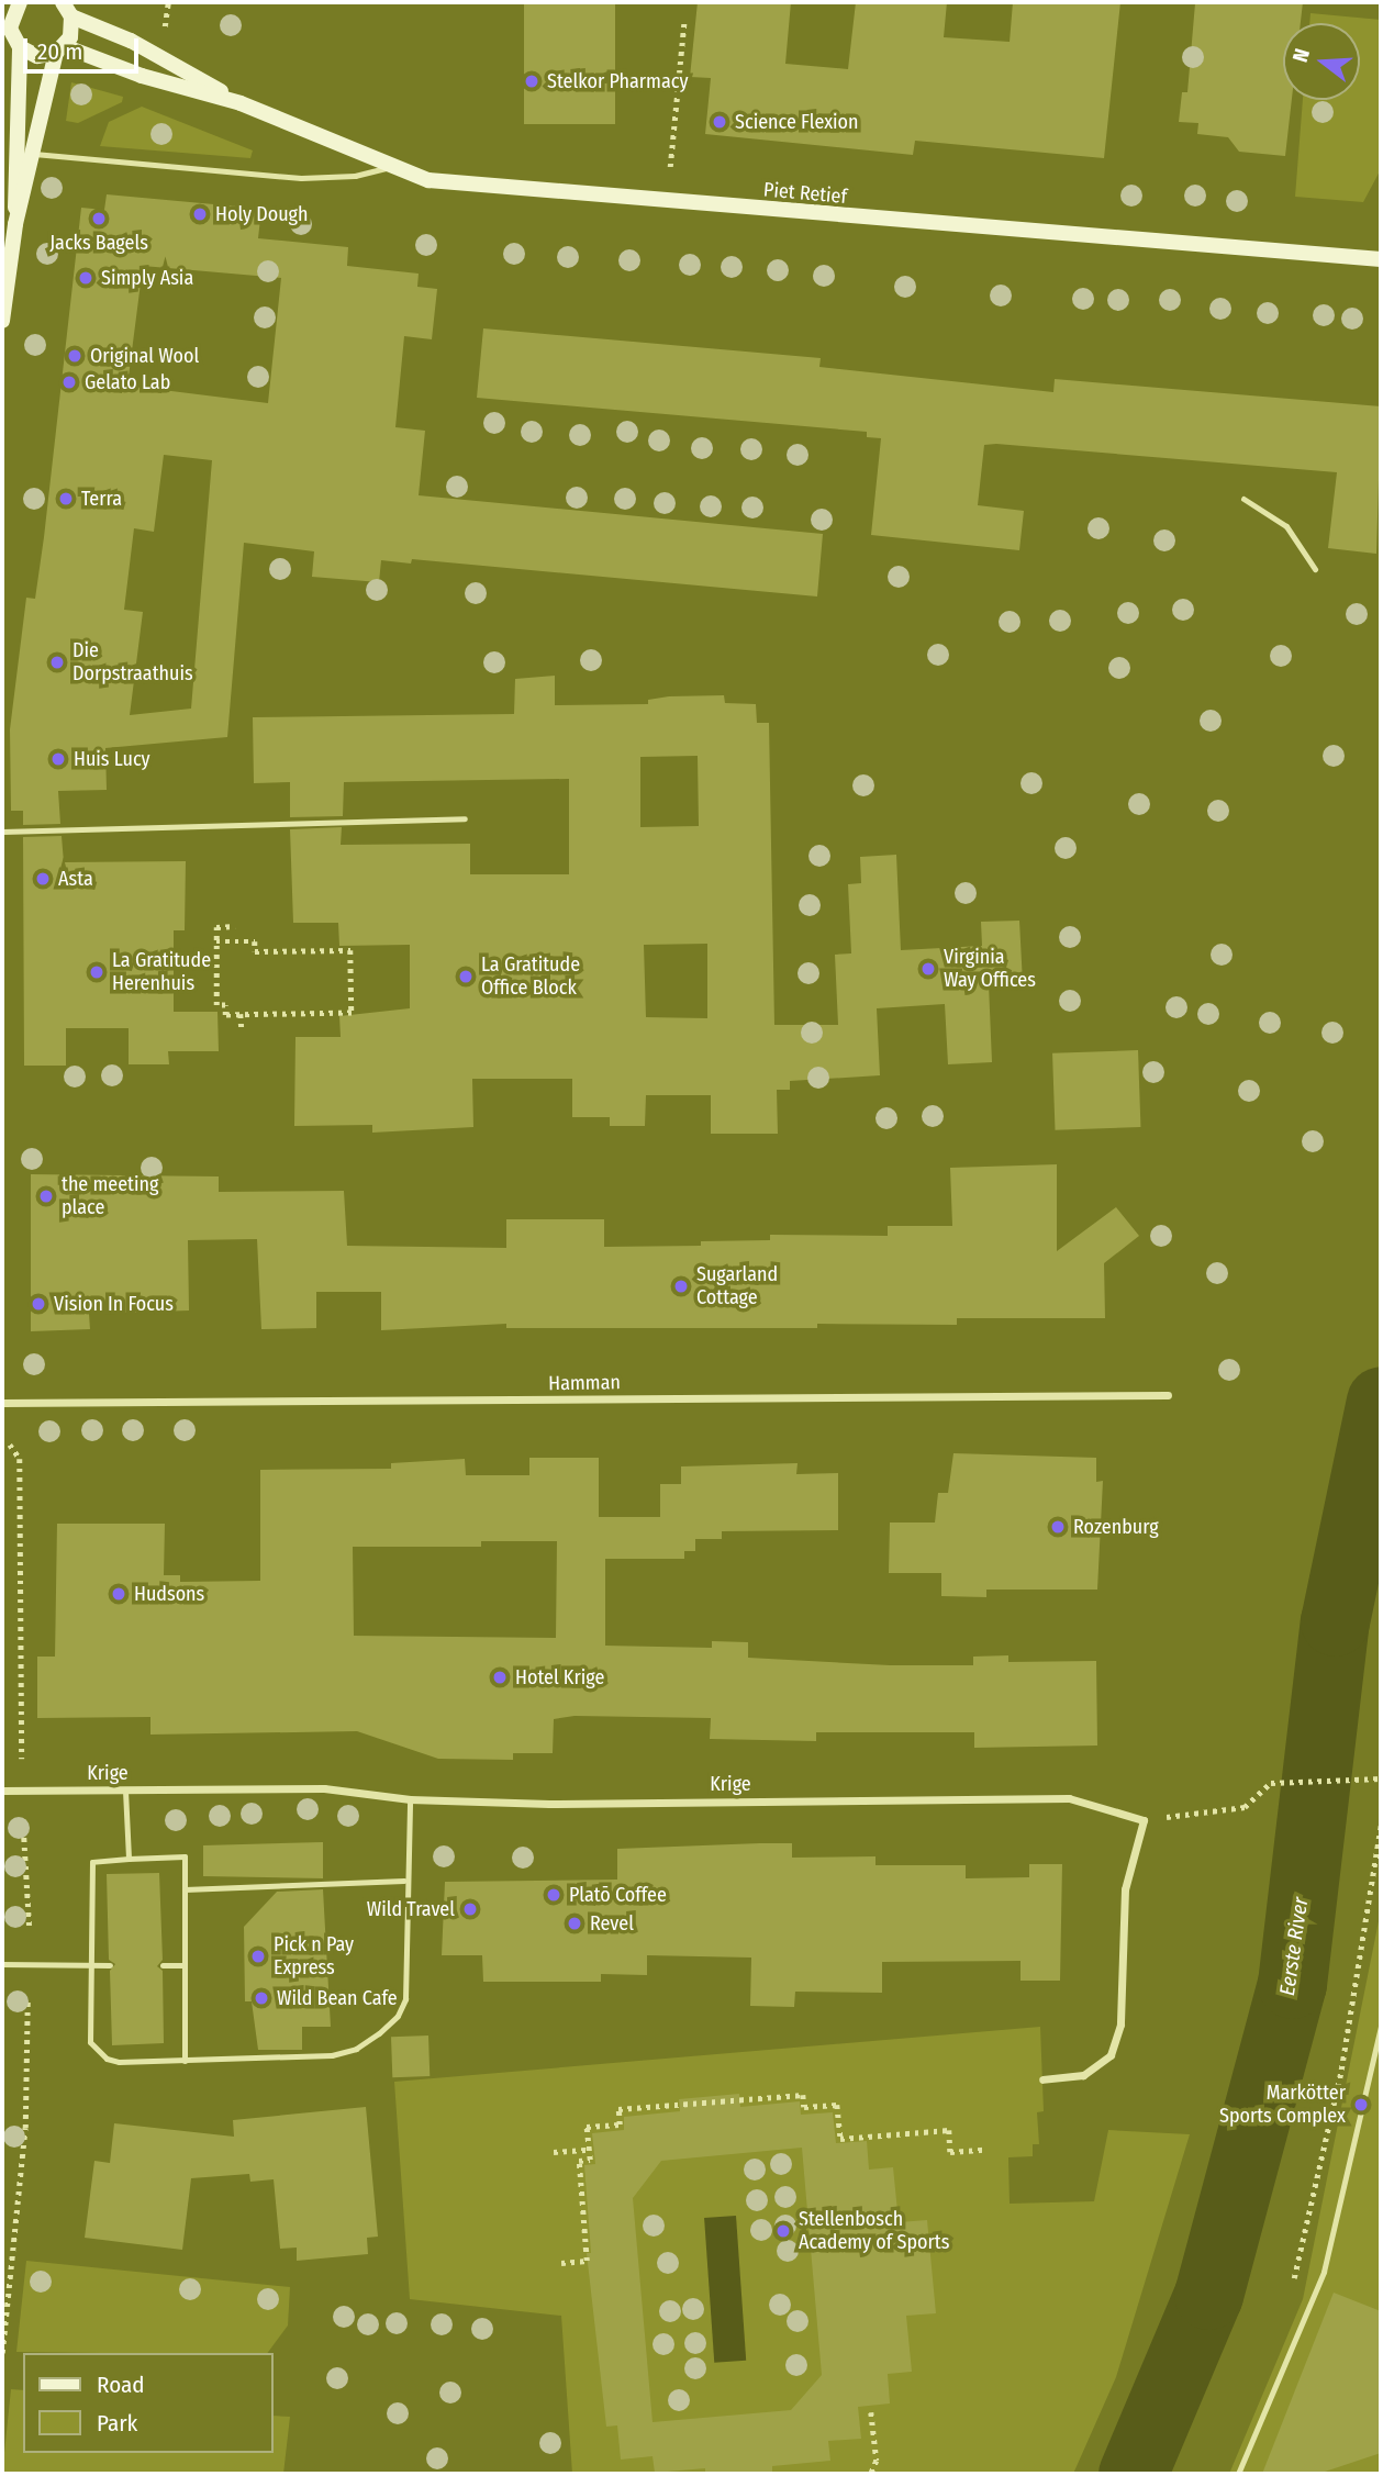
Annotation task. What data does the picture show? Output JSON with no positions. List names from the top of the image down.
{
  "streets": {
    "street": ["Piet Retief", "Hamman", "Krige"]
  },
  "water": ["Eerste River"],
  "places": [
    "Stelkor Pharmacy",
    "Science Flexion",
    "Holy Dough",
    "Jacks Bagels",
    "Simply Asia",
    "Original Wool",
    "Gelato Lab",
    "Terra",
    "Die Dorpstraathuis",
    "Huis Lucy",
    "Asta",
    "Virginia Way Offices",
    "La Gratitude Herenhuis",
    "La Gratitude Office Block",
    "the meeting place",
    "Sugarland Cottage",
    "Vision In Focus",
    "Rozenburg",
    "Hudsons",
    "Hotel Krige",
    "Platō Coffee",
    "Wild Travel",
    "Revel",
    "Pick n Pay Express",
    "Wild Bean Cafe",
    "Markötter Sports Complex",
    "Stellenbosch Academy of Sports"
  ],
  "legend": ["Road", "Park"],
  "scale_bar": "20 m",
  "north": "left"
}
